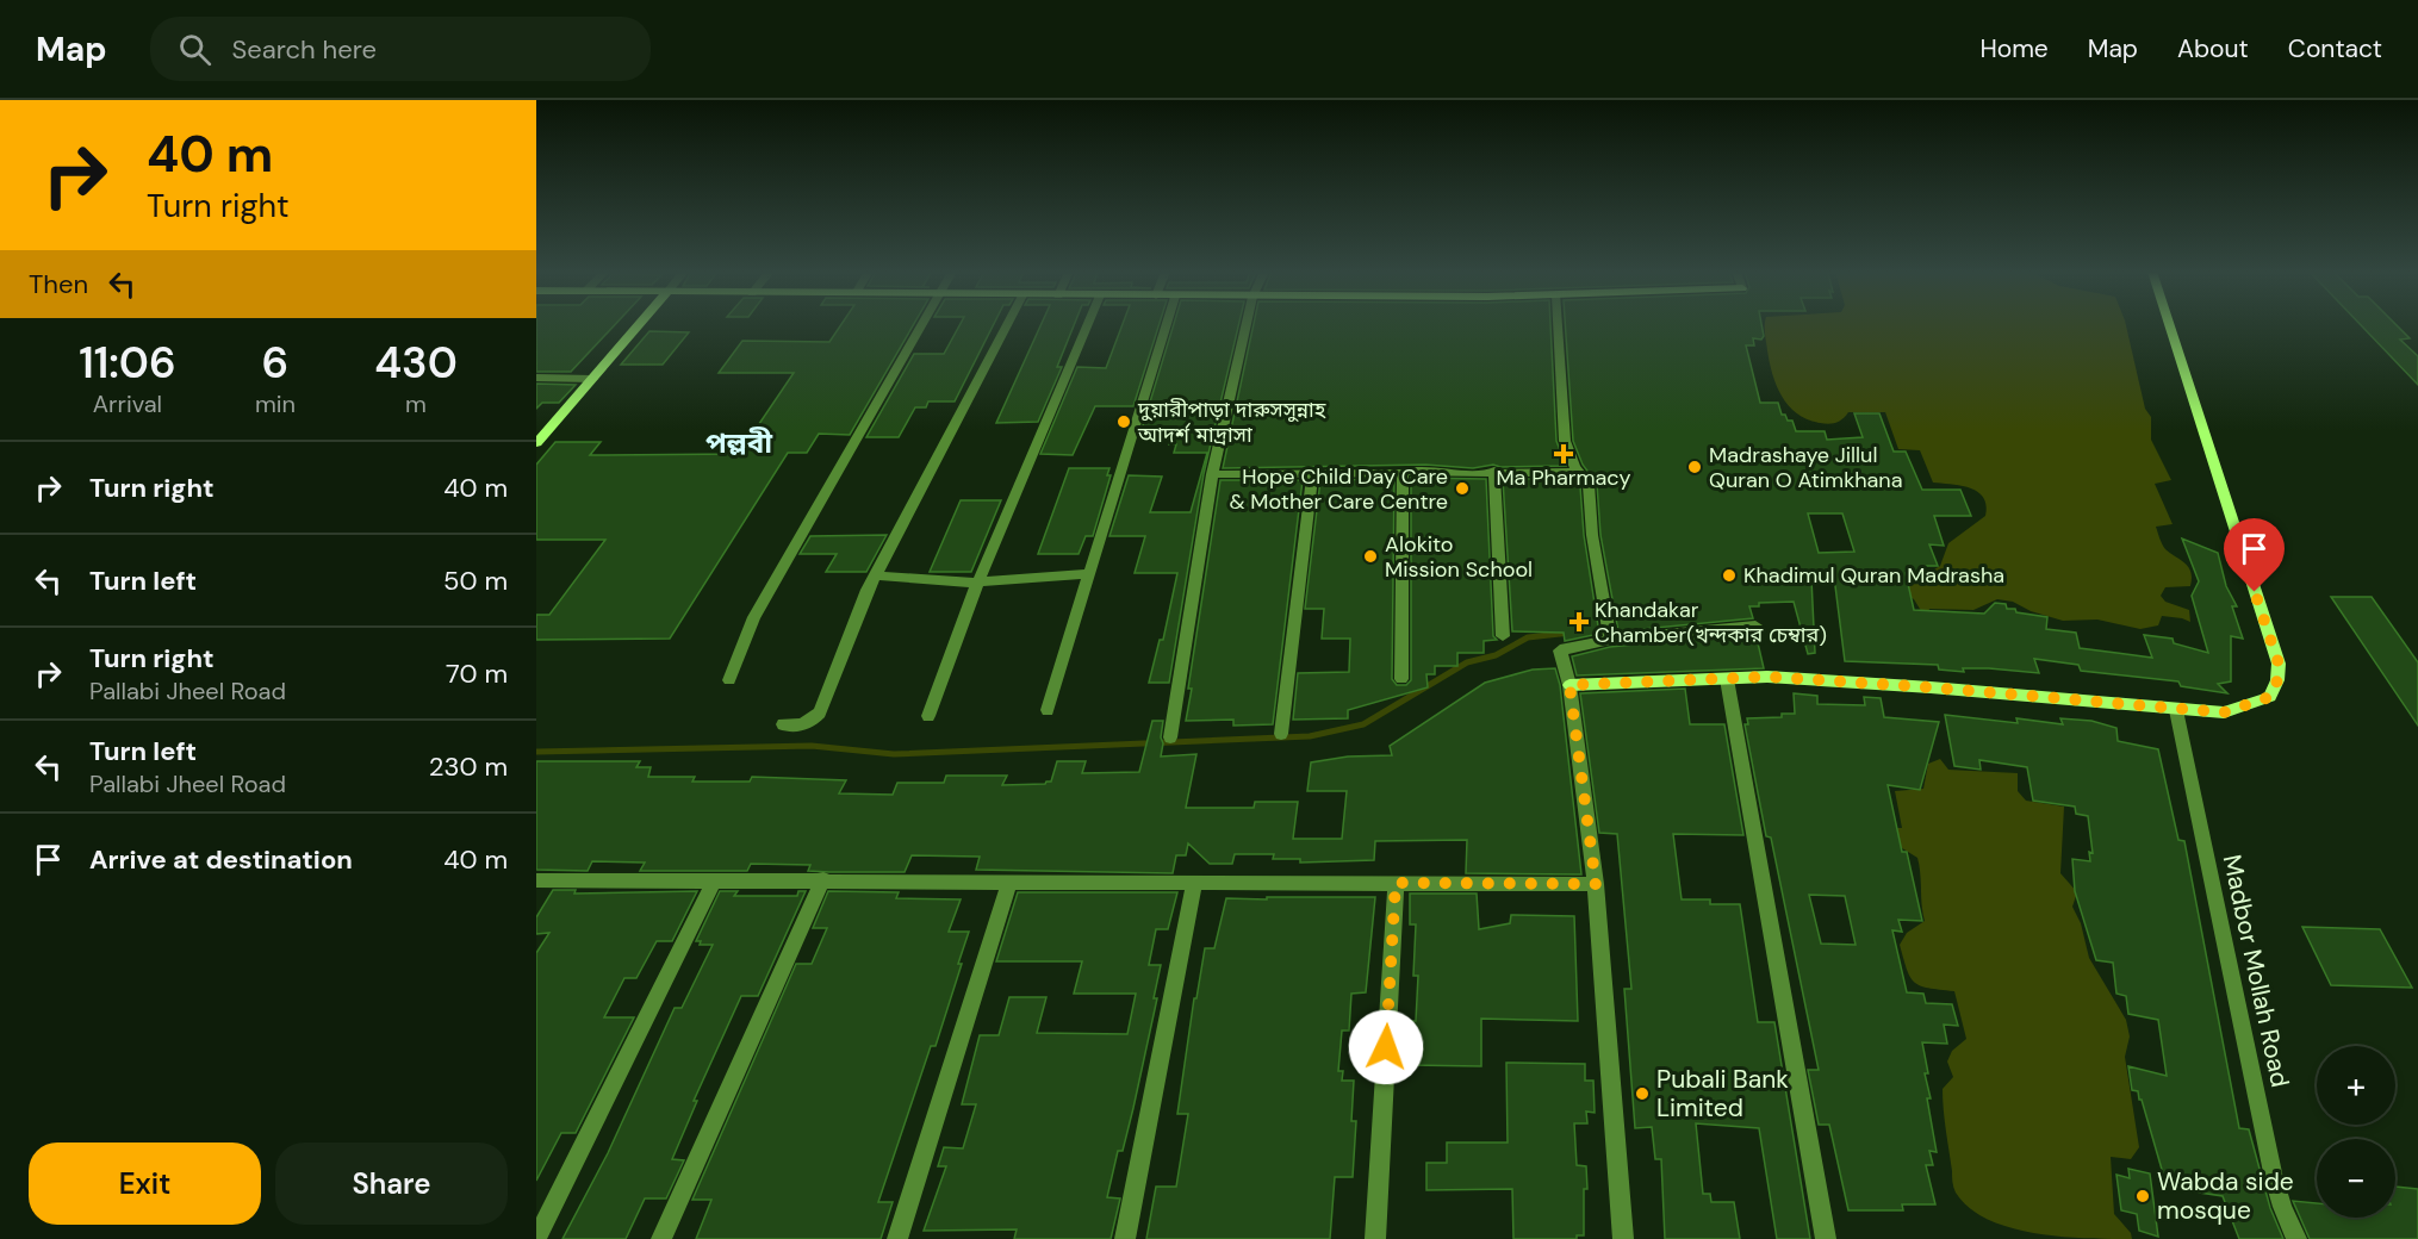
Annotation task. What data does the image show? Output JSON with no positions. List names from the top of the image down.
{
  "streets": {
    "street": ["Madbor Mollah Road"]
  },
  "districts": ["পল্লবী"],
  "places": {
    "other": [
      "দুয়ারীপাড়া দারুসসুন্নাহ আদর্শ মাদ্রাসা",
      "Madrashaye Jillul Quran O Atimkhana",
      "Hope Child Day Care & Mother Care Centre",
      "Alokito Mission School",
      "Khadimul Quran Madrasha",
      "Pubali Bank Limited",
      "Wabda side mosque"
    ],
    "health": ["Ma Pharmacy", "Khandakar Chamber(খন্দকার চেম্বার)"]
  },
  "page": {
    "header": "Map",
    "search": "Search here",
    "nav": [
      "Home",
      "Map",
      "About",
      "Contact"
    ],
    "turn": ["40 m", "Turn right"],
    "then": "Then",
    "eta": [
      "11:06",
      "Arrival",
      "6",
      "min",
      "430",
      "m"
    ],
    "list": [
      {
        "name": "Turn right",
        "value": "40 m"
      },
      {
        "name": "Turn left",
        "value": "50 m"
      },
      {
        "name": "Turn right",
        "note": "Pallabi Jheel Road",
        "value": "70 m"
      },
      {
        "name": "Turn left",
        "note": "Pallabi Jheel Road",
        "value": "230 m"
      },
      {
        "name": "Arrive at destination",
        "value": "40 m"
      }
    ],
    "map_buttons": ["+", "−"],
    "buttons": ["Exit", "Share"]
  }
}
